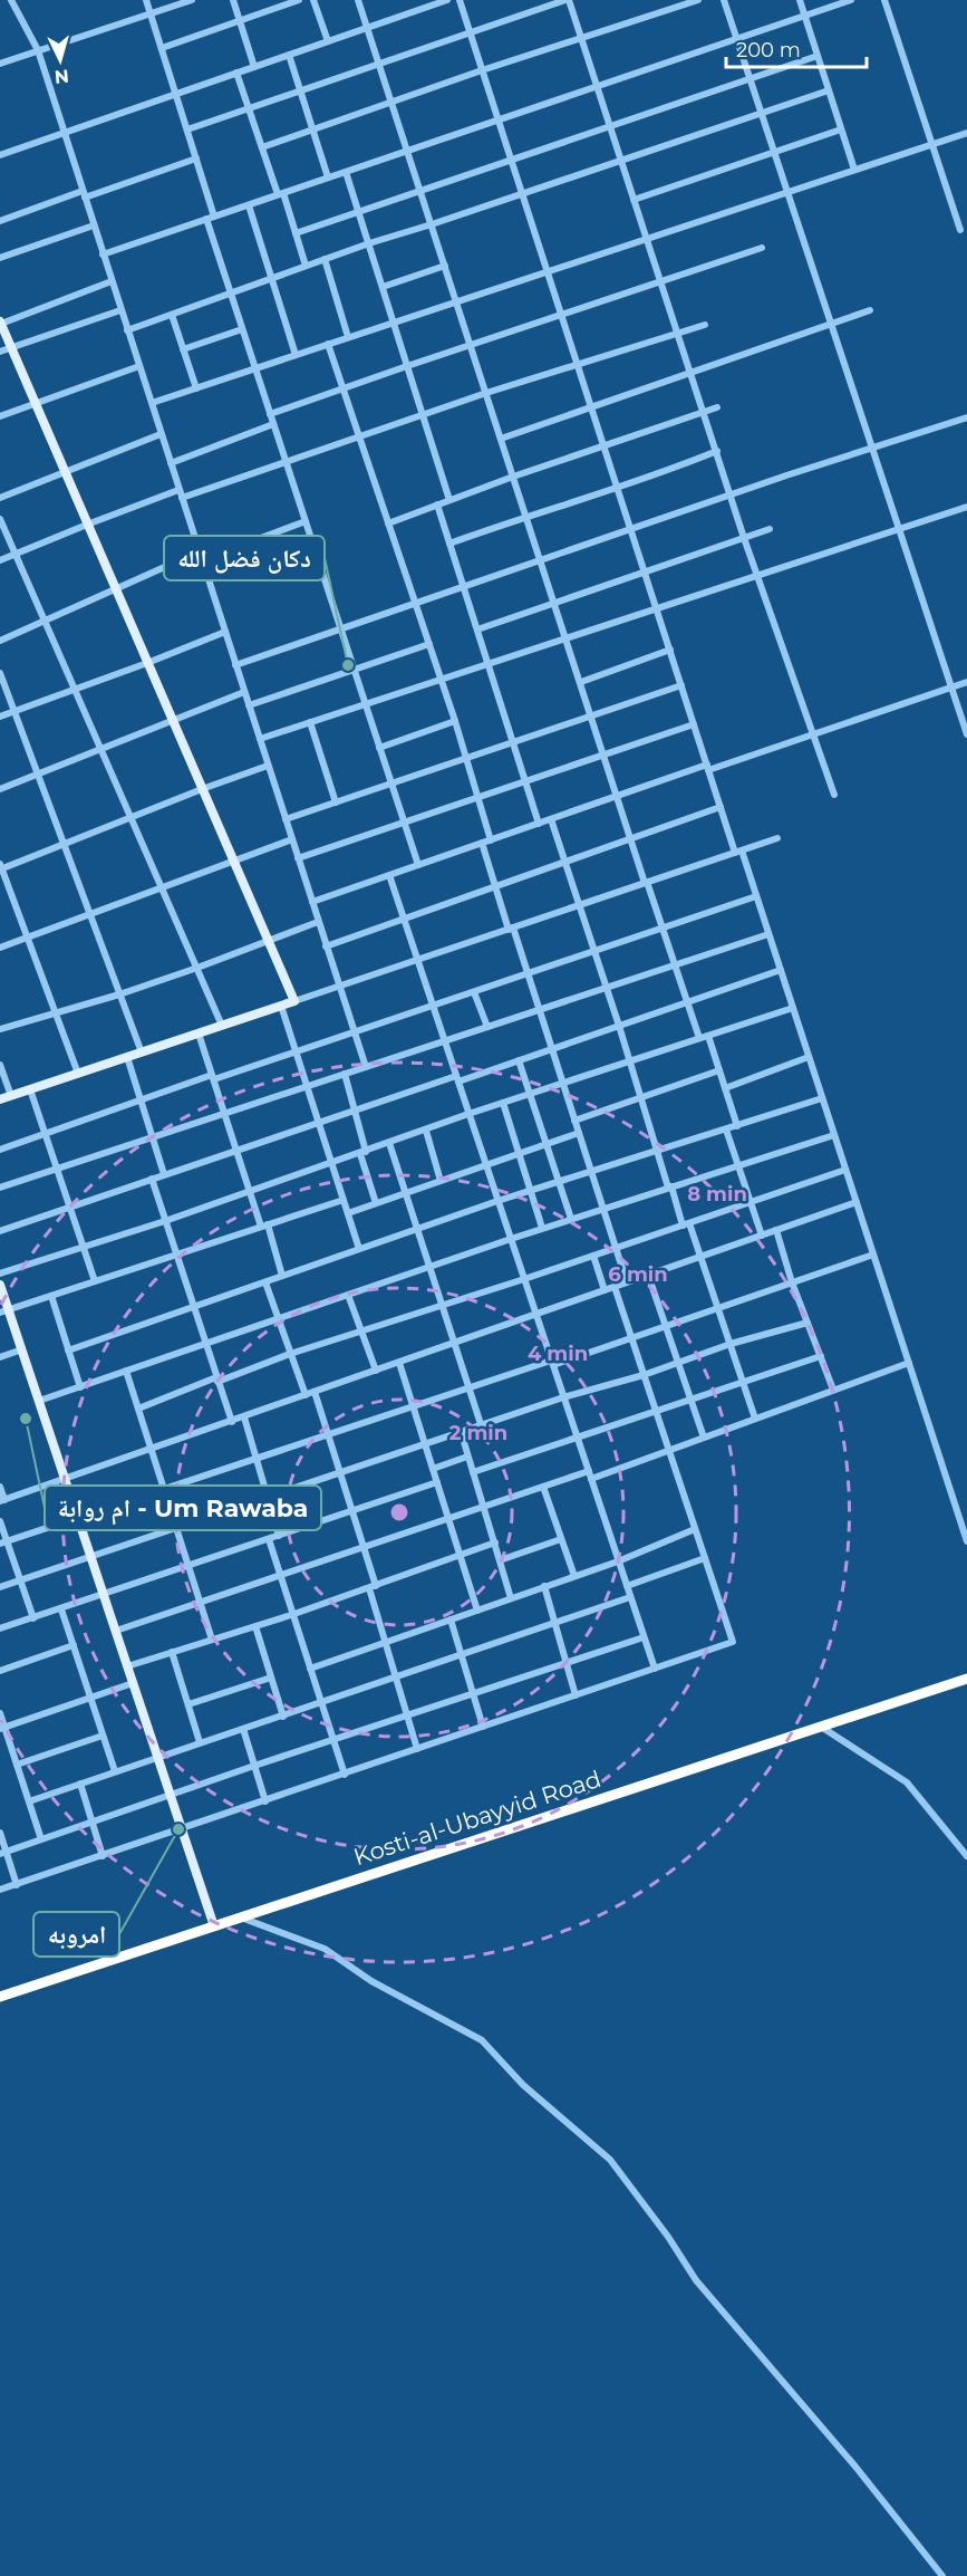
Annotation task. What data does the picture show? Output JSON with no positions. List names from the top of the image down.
{
  "streets": {
    "highway": ["Kosti-al-Ubayyid Road"]
  },
  "places": ["دكان فضل الله", "ام روابة - Um Rawaba", "امروبه"],
  "scale_bar": "200 m",
  "north": "bottom",
  "rings": [
    "8 min",
    "6 min",
    "4 min",
    "2 min"
  ]
}
